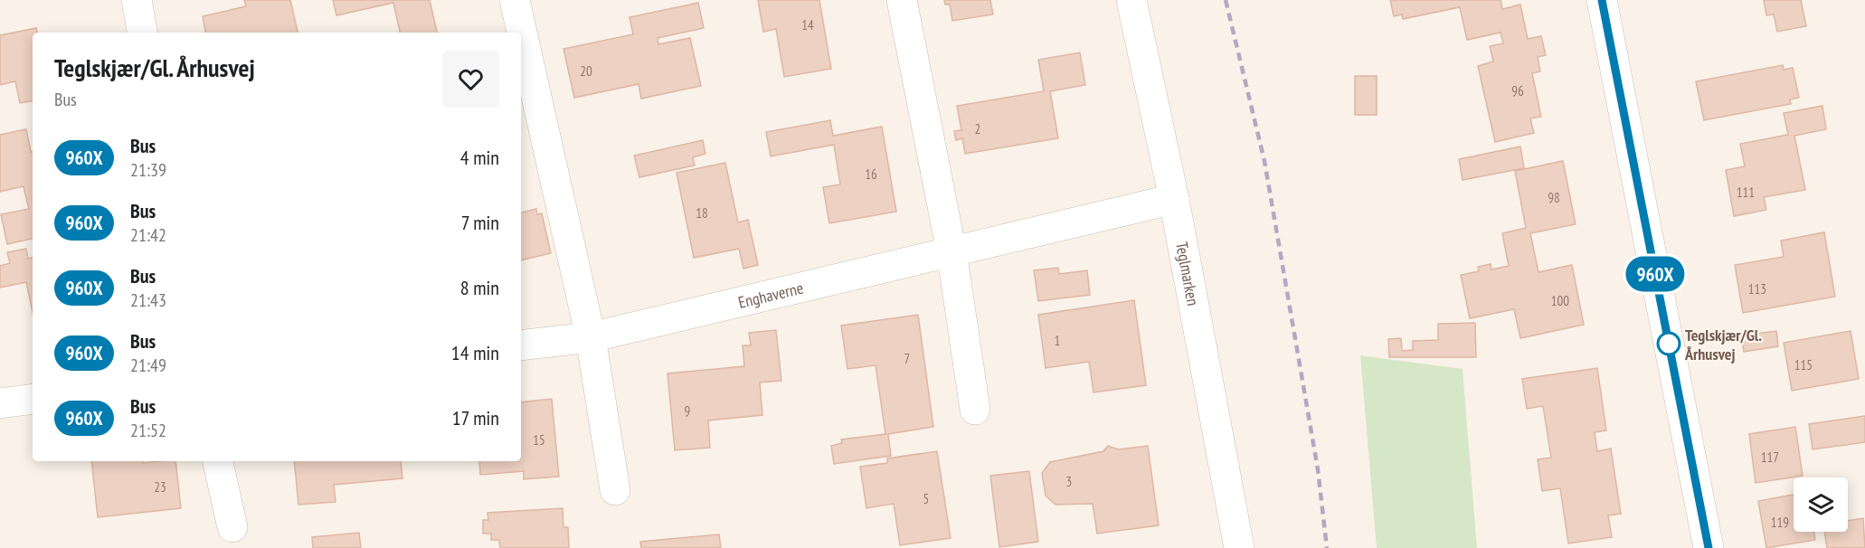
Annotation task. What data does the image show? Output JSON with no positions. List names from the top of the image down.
{
  "streets": {
    "street": ["Teglmarken", "Enghaverne"]
  },
  "crossings": [
    ["Teglmarken", "Enghaverne"]
  ],
  "places": ["Teglskjær/Gl. Århusvej"],
  "lines": ["bus line 960X"],
  "house_numbers": [
    "14",
    "20",
    "96",
    "2",
    "16",
    "111",
    "98",
    "18",
    "113",
    "100",
    "1",
    "7",
    "115",
    "9",
    "15",
    "117",
    "3",
    "23",
    "5",
    "119"
  ],
  "page": {
    "on_map": "960X",
    "heading": ["Teglskjær/Gl. Århusvej", "Bus"],
    "list": [
      {
        "mark": "960X",
        "name": "Bus",
        "note": "21:39",
        "value": "4 min"
      },
      {
        "mark": "960X",
        "name": "Bus",
        "note": "21:42",
        "value": "7 min"
      },
      {
        "mark": "960X",
        "name": "Bus",
        "note": "21:43",
        "value": "8 min"
      },
      {
        "mark": "960X",
        "name": "Bus",
        "note": "21:49",
        "value": "14 min"
      },
      {
        "mark": "960X",
        "name": "Bus",
        "note": "21:52",
        "value": "17 min"
      }
    ]
  }
}
